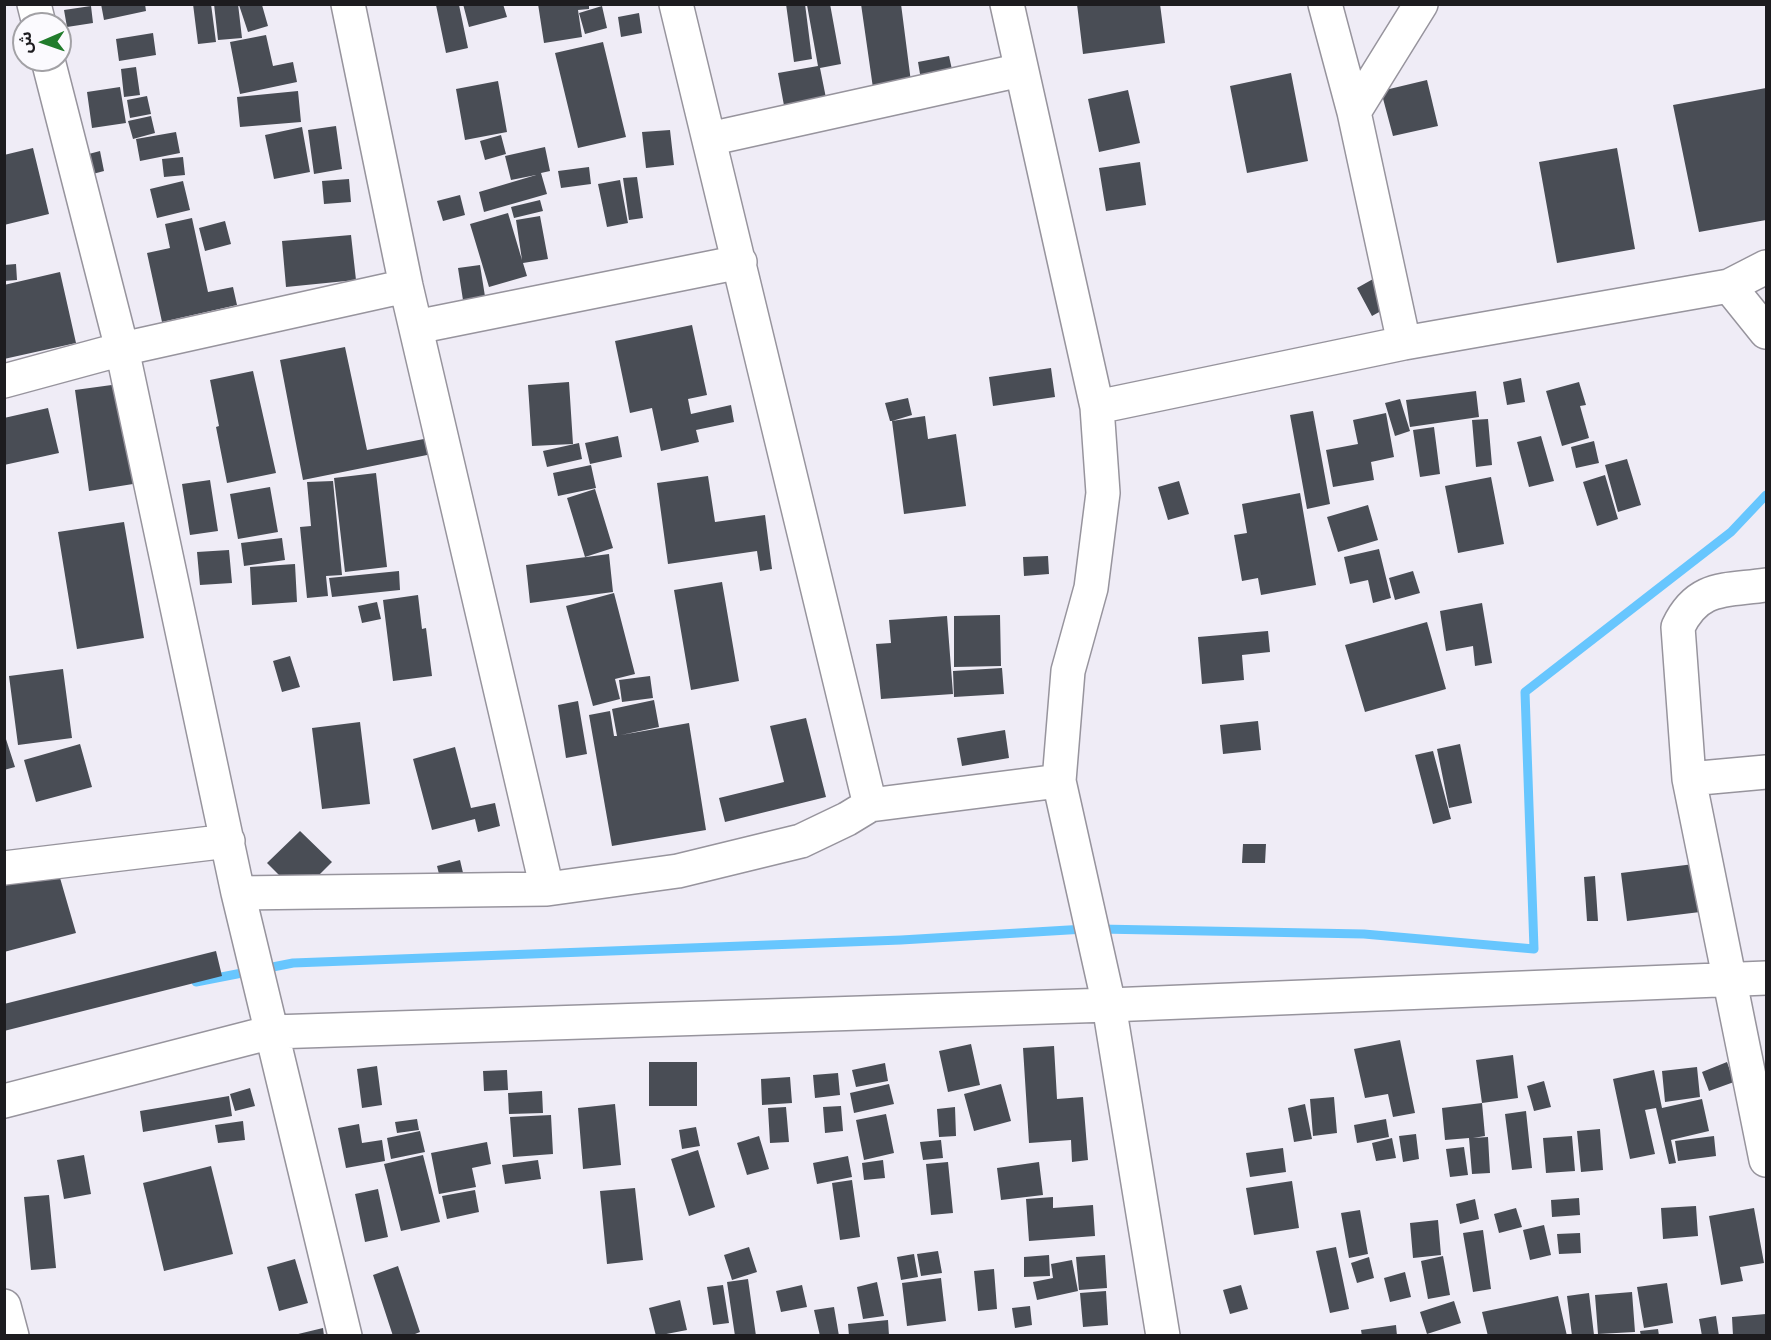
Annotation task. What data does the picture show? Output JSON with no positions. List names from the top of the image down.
{
  "north": "left"
}
